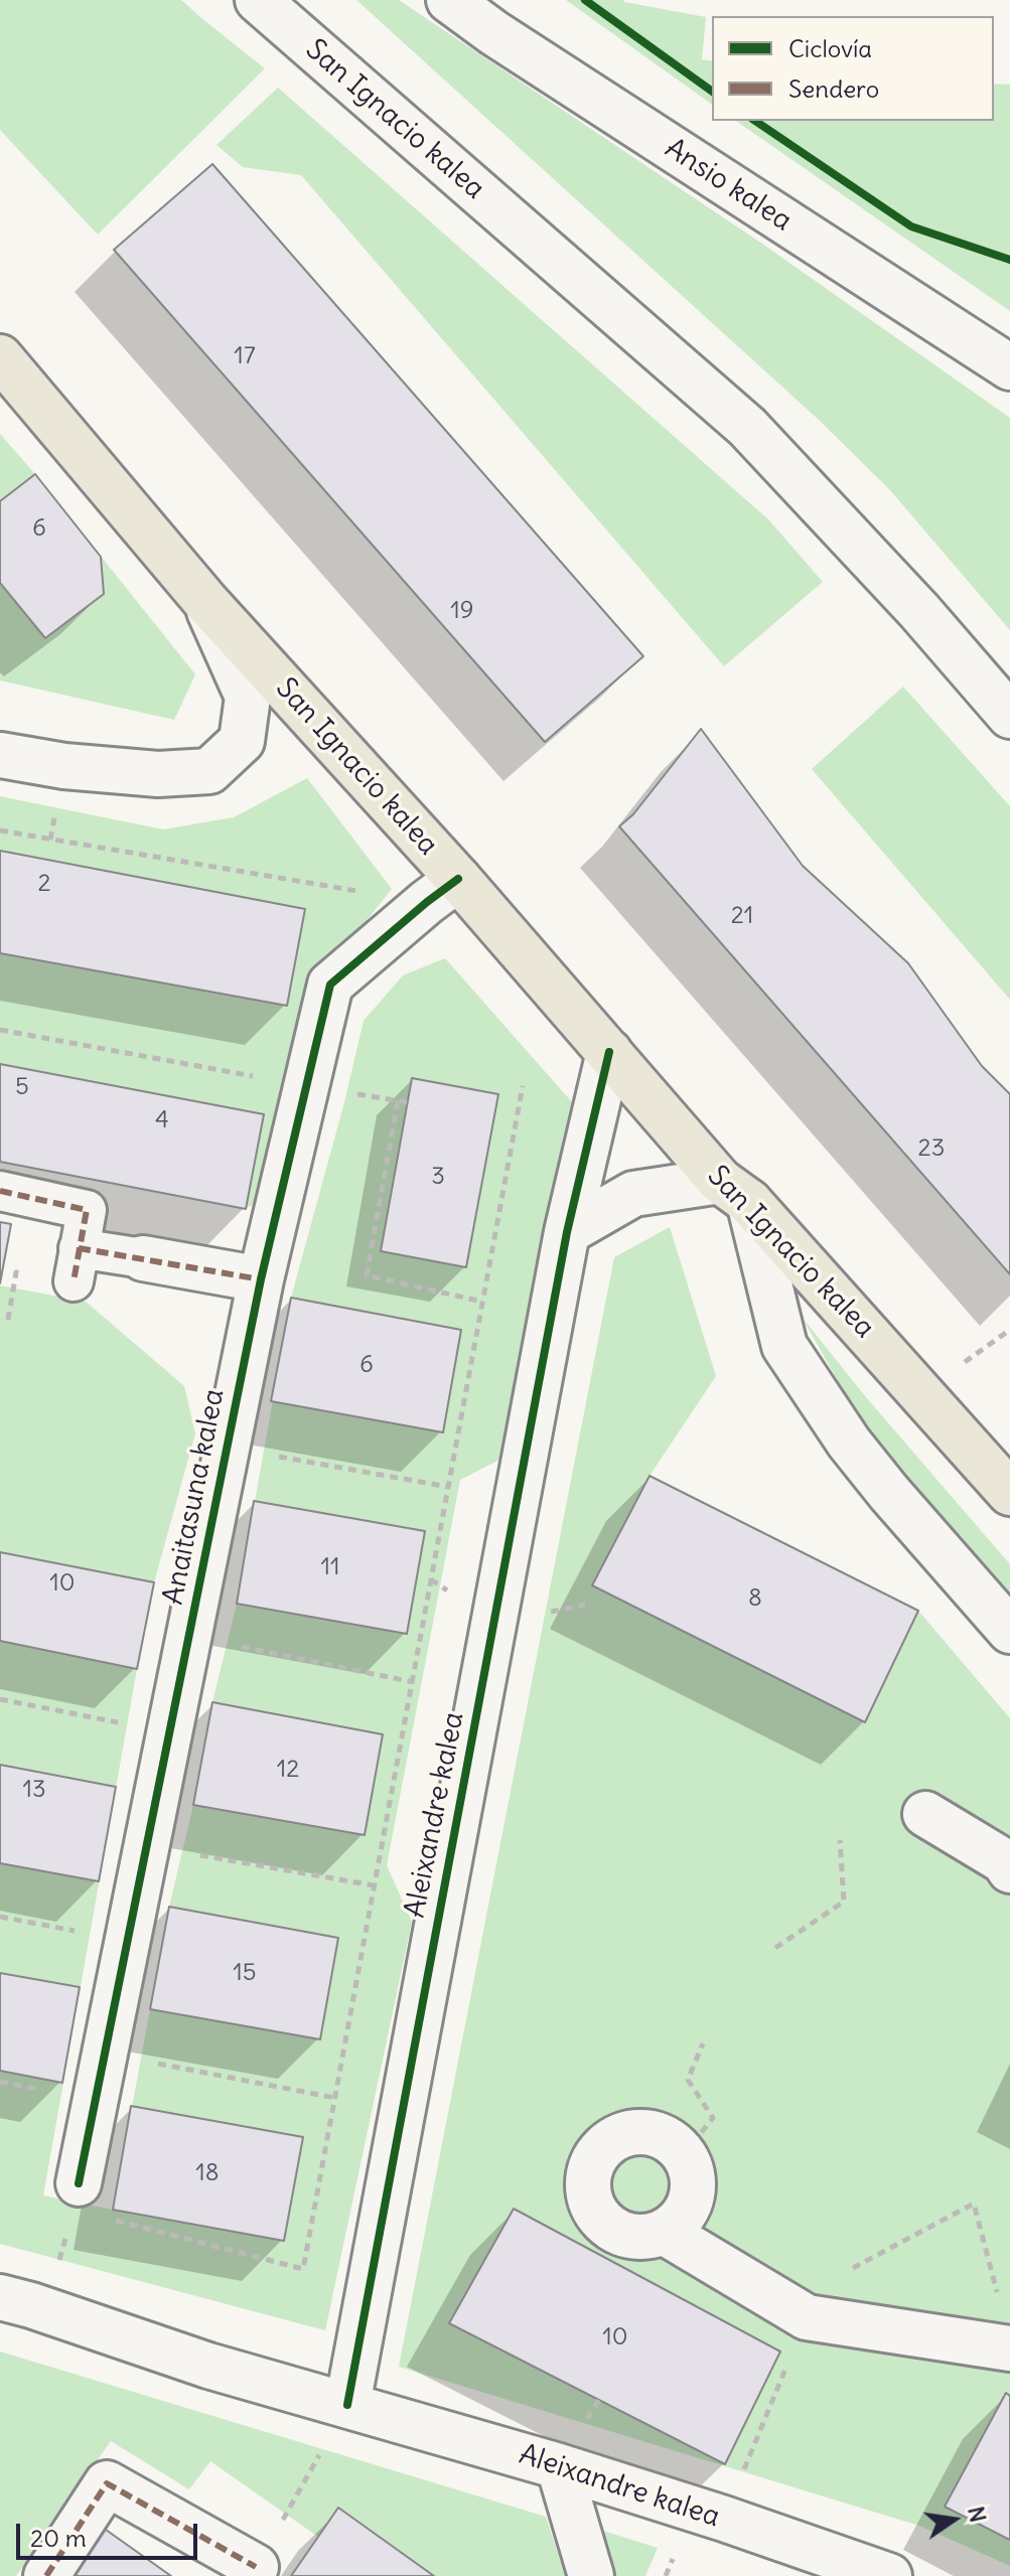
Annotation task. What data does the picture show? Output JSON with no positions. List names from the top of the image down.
{
  "streets": {
    "main road": ["San Ignacio kalea"],
    "street": ["Ansio kalea", "Anaitasuna kalea", "Aleixandre kalea"]
  },
  "crossings": [
    ["San Ignacio kalea", "Anaitasuna kalea"],
    ["San Ignacio kalea", "Aleixandre kalea"]
  ],
  "house_numbers": [
    "17",
    "6",
    "19",
    "2",
    "21",
    "5",
    "4",
    "23",
    "3",
    "6",
    "11",
    "10",
    "8",
    "12",
    "13",
    "15",
    "18",
    "10"
  ],
  "legend": ["Ciclovía", "Sendero"],
  "scale_bar": "20 m",
  "north": "right"
}
